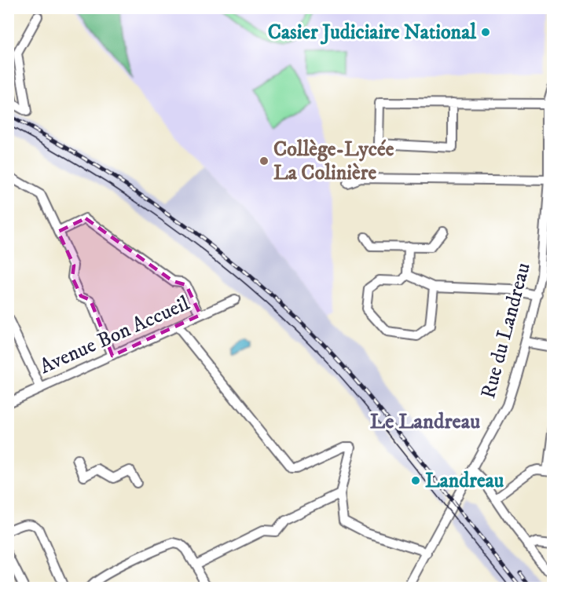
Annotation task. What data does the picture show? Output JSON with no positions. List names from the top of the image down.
{
  "streets": {
    "street": ["Rue du Landreau", "Avenue Bon Accueil"]
  },
  "districts": ["Le Landreau"],
  "places": ["Casier Judiciaire National", "Collège-Lycée La Colinière", "Landreau"]
}
